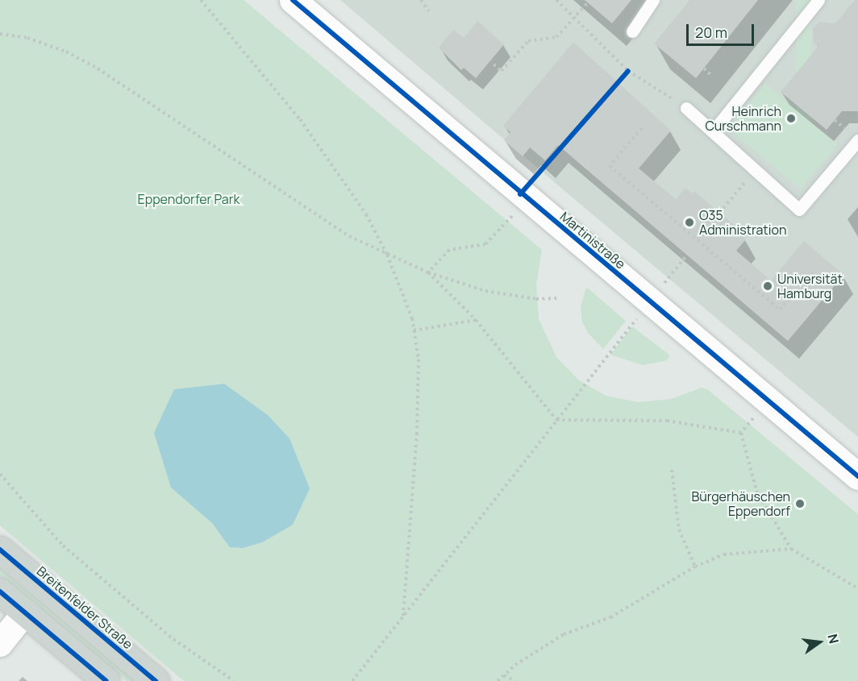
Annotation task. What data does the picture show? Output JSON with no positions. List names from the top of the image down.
{
  "streets": {
    "main road": ["Breitenfelder Straße"],
    "street": ["Martinistraße"]
  },
  "parks": ["Eppendorfer Park"],
  "places": [
    "Heinrich Curschmann",
    "O35 Administration",
    "Universität Hamburg",
    "Bürgerhäuschen Eppendorf"
  ],
  "scale_bar": "20 m",
  "north": "right"
}
